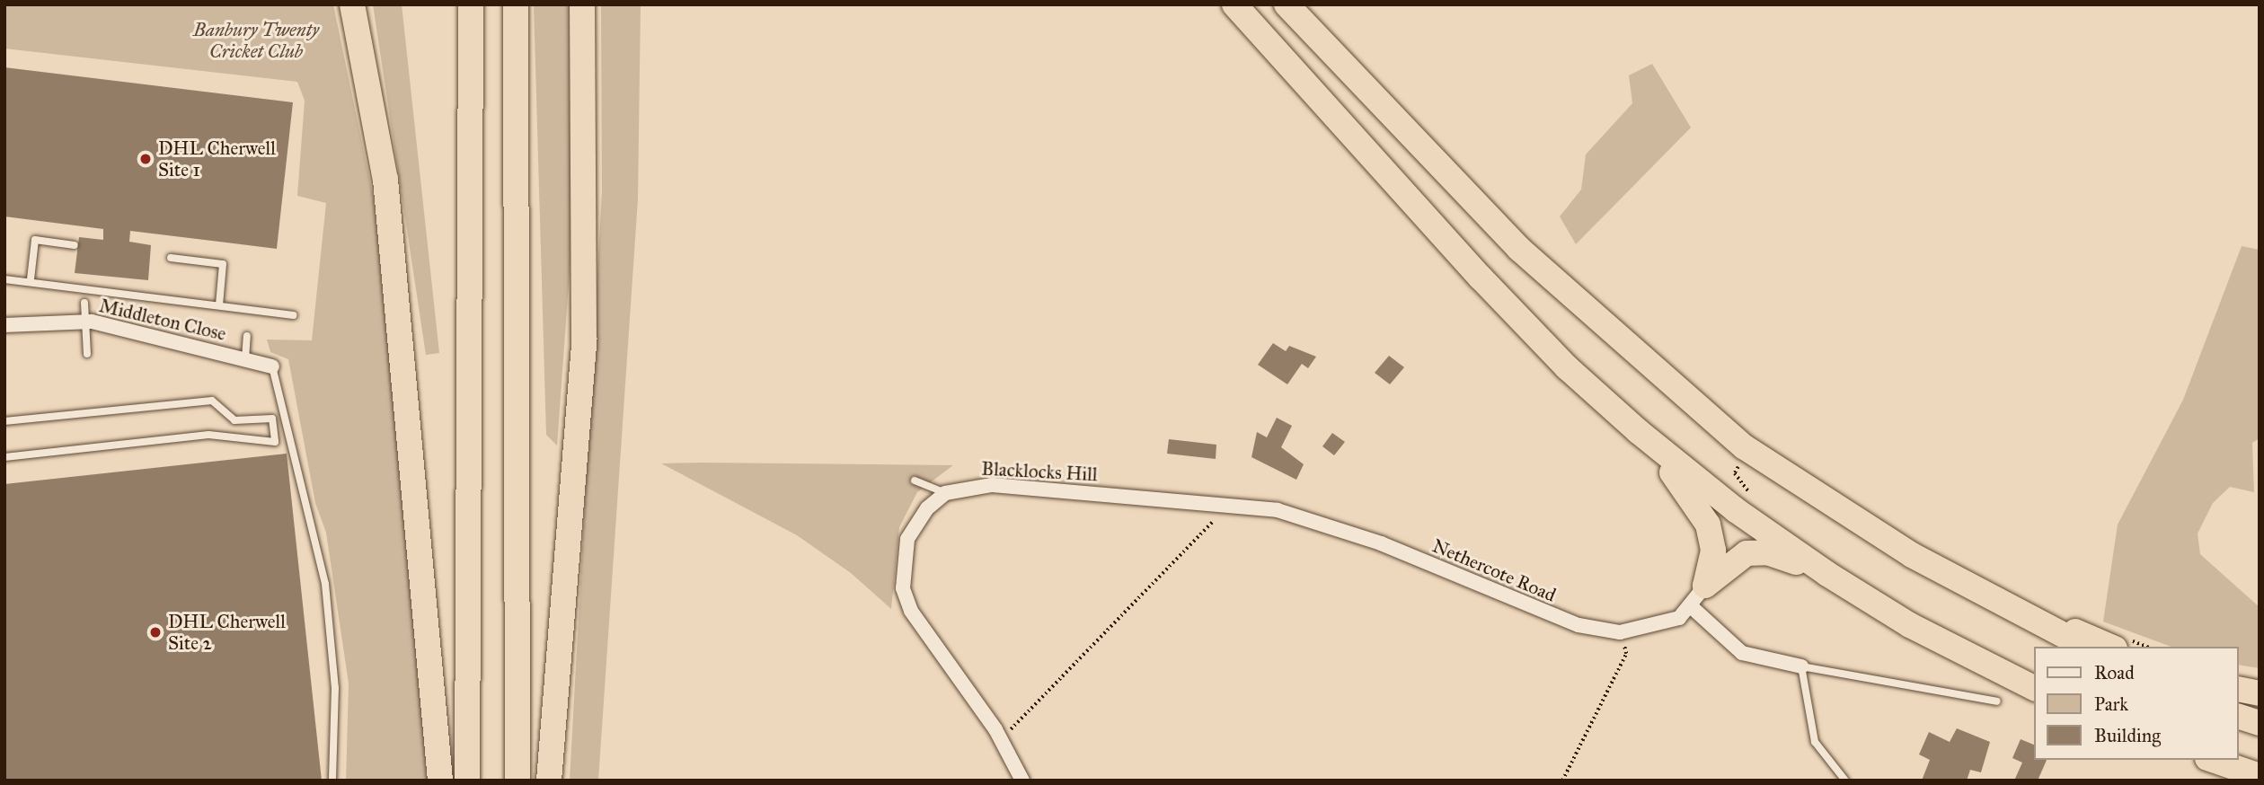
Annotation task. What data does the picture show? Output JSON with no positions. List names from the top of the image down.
{
  "streets": {
    "street": ["Middleton Close", "Blacklocks Hill", "Nethercote Road"]
  },
  "crossings": [
    ["Blacklocks Hill", "Nethercote Road"]
  ],
  "parks": ["Banbury Twenty Cricket Club"],
  "places": ["DHL Cherwell Site 1", "DHL Cherwell Site 2"],
  "legend": ["Road", "Park", "Building"]
}
